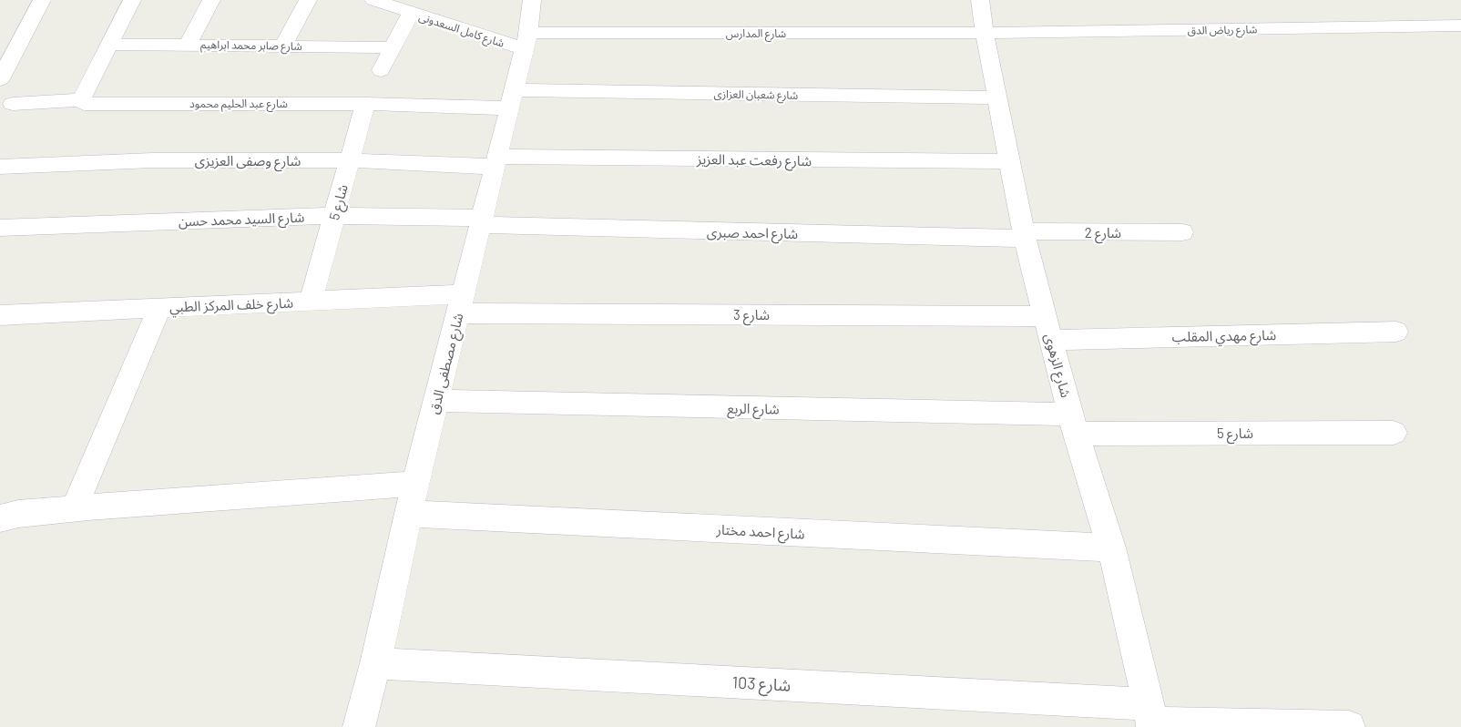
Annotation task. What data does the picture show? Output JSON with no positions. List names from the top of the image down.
{
  "streets": {
    "street": [
      "شارع كامل السعدونى",
      "شارع رياض الدق",
      "شارع المدارس",
      "شارع صابر محمد ابراهيم",
      "شارع شعبان العزازى",
      "شارع عبد الحليم محمود",
      "شارع رفعت عبد العزيز",
      "شارع وصفى العزيزى",
      "شارع 5",
      "شارع السيد محمد حسن",
      "شارع احمد صبرى",
      "شارع 2",
      "شارع خلف المركز الطبي",
      "شارع 3",
      "شارع مهدي المقلب",
      "شارع مصطفى الدق",
      "شارع الزهوى",
      "شارع الربع",
      "شارع احمد مختار",
      "شارع 103"
    ]
  },
  "crossings": [
    ["شارع كامل السعدونى", "شارع المدارس"],
    ["شارع كامل السعدونى", "شارع مصطفى الدق"],
    ["شارع رياض الدق", "شارع المدارس"],
    ["شارع رياض الدق", "شارع الزهوى"],
    ["شارع المدارس", "شارع مصطفى الدق"],
    ["شارع المدارس", "شارع الزهوى"],
    ["شارع شعبان العزازى", "شارع عبد الحليم محمود"],
    ["شارع شعبان العزازى", "شارع مصطفى الدق"],
    ["شارع شعبان العزازى", "شارع الزهوى"],
    ["شارع عبد الحليم محمود", "شارع 5"],
    ["شارع عبد الحليم محمود", "شارع مصطفى الدق"],
    ["شارع رفعت عبد العزيز", "شارع وصفى العزيزى"],
    ["شارع رفعت عبد العزيز", "شارع مصطفى الدق"],
    ["شارع رفعت عبد العزيز", "شارع الزهوى"],
    ["شارع وصفى العزيزى", "شارع 5"],
    ["شارع وصفى العزيزى", "شارع مصطفى الدق"],
    ["شارع 5", "شارع السيد محمد حسن"],
    ["شارع 5", "شارع خلف المركز الطبي"],
    ["شارع 5", "شارع الزهوى"],
    ["شارع 5", "شارع الربع"],
    ["شارع السيد محمد حسن", "شارع احمد صبرى"],
    ["شارع السيد محمد حسن", "شارع مصطفى الدق"],
    ["شارع احمد صبرى", "شارع 2"],
    ["شارع احمد صبرى", "شارع مصطفى الدق"],
    ["شارع احمد صبرى", "شارع الزهوى"],
    ["شارع 2", "شارع الزهوى"],
    ["شارع خلف المركز الطبي", "شارع 3"],
    ["شارع خلف المركز الطبي", "شارع مصطفى الدق"],
    ["شارع 3", "شارع مصطفى الدق"],
    ["شارع 3", "شارع الزهوى"],
    ["شارع مهدي المقلب", "شارع الزهوى"],
    ["شارع مصطفى الدق", "شارع الربع"],
    ["شارع مصطفى الدق", "شارع احمد مختار"],
    ["شارع مصطفى الدق", "شارع 103"],
    ["شارع الزهوى", "شارع الربع"],
    ["شارع الزهوى", "شارع احمد مختار"],
    ["شارع الزهوى", "شارع 103"]
  ]
}
